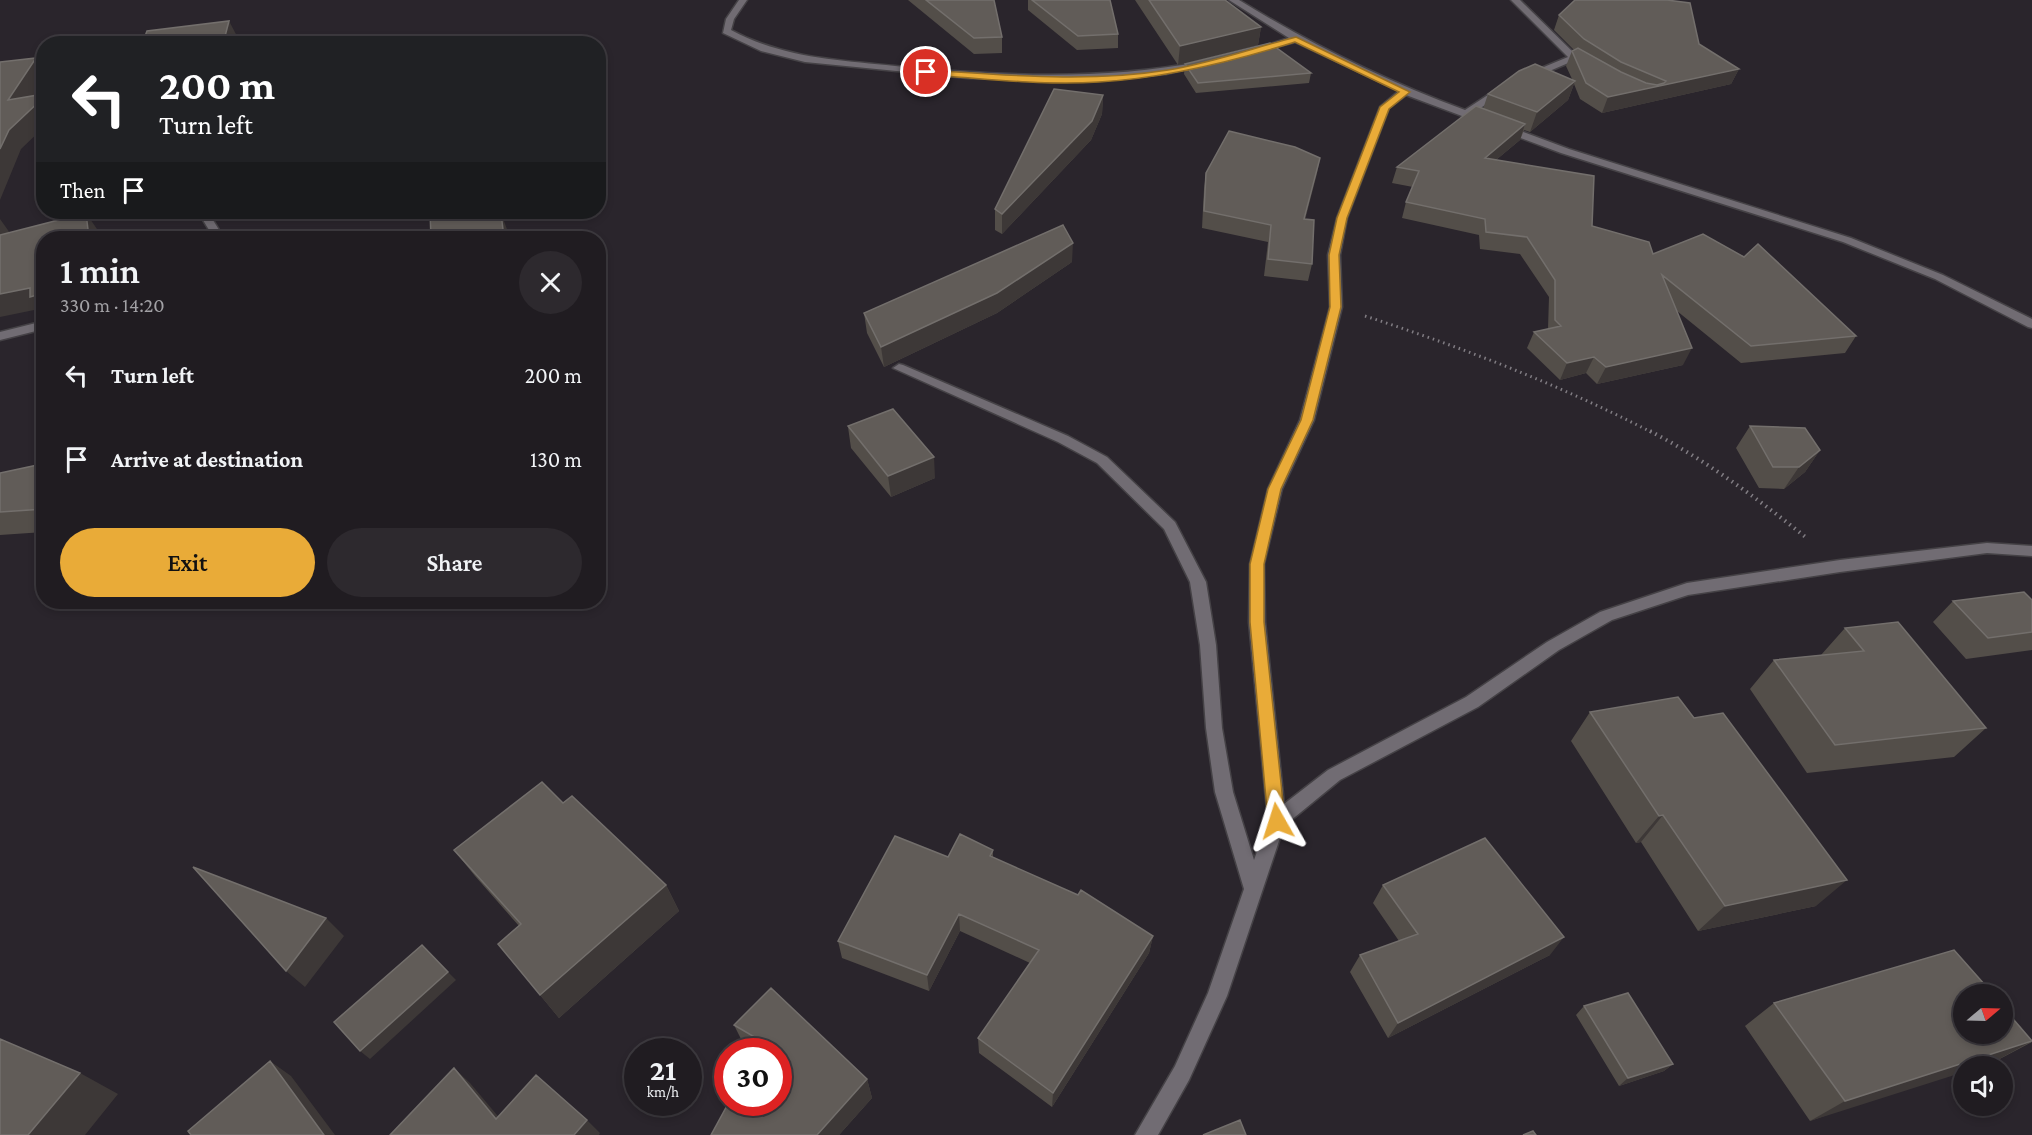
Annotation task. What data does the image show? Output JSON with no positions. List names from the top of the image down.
{
  "north": "right",
  "page": {
    "turn": ["200 m", "Turn left"],
    "then": "Then",
    "heading": ["1 min", "330 m · 14:20"],
    "list": [
      {
        "name": "Turn left",
        "value": "200 m"
      },
      {
        "name": "Arrive at destination",
        "value": "130 m"
      }
    ],
    "buttons": ["Exit", "Share"],
    "speed": "21 km/h",
    "limit": "30"
  }
}
